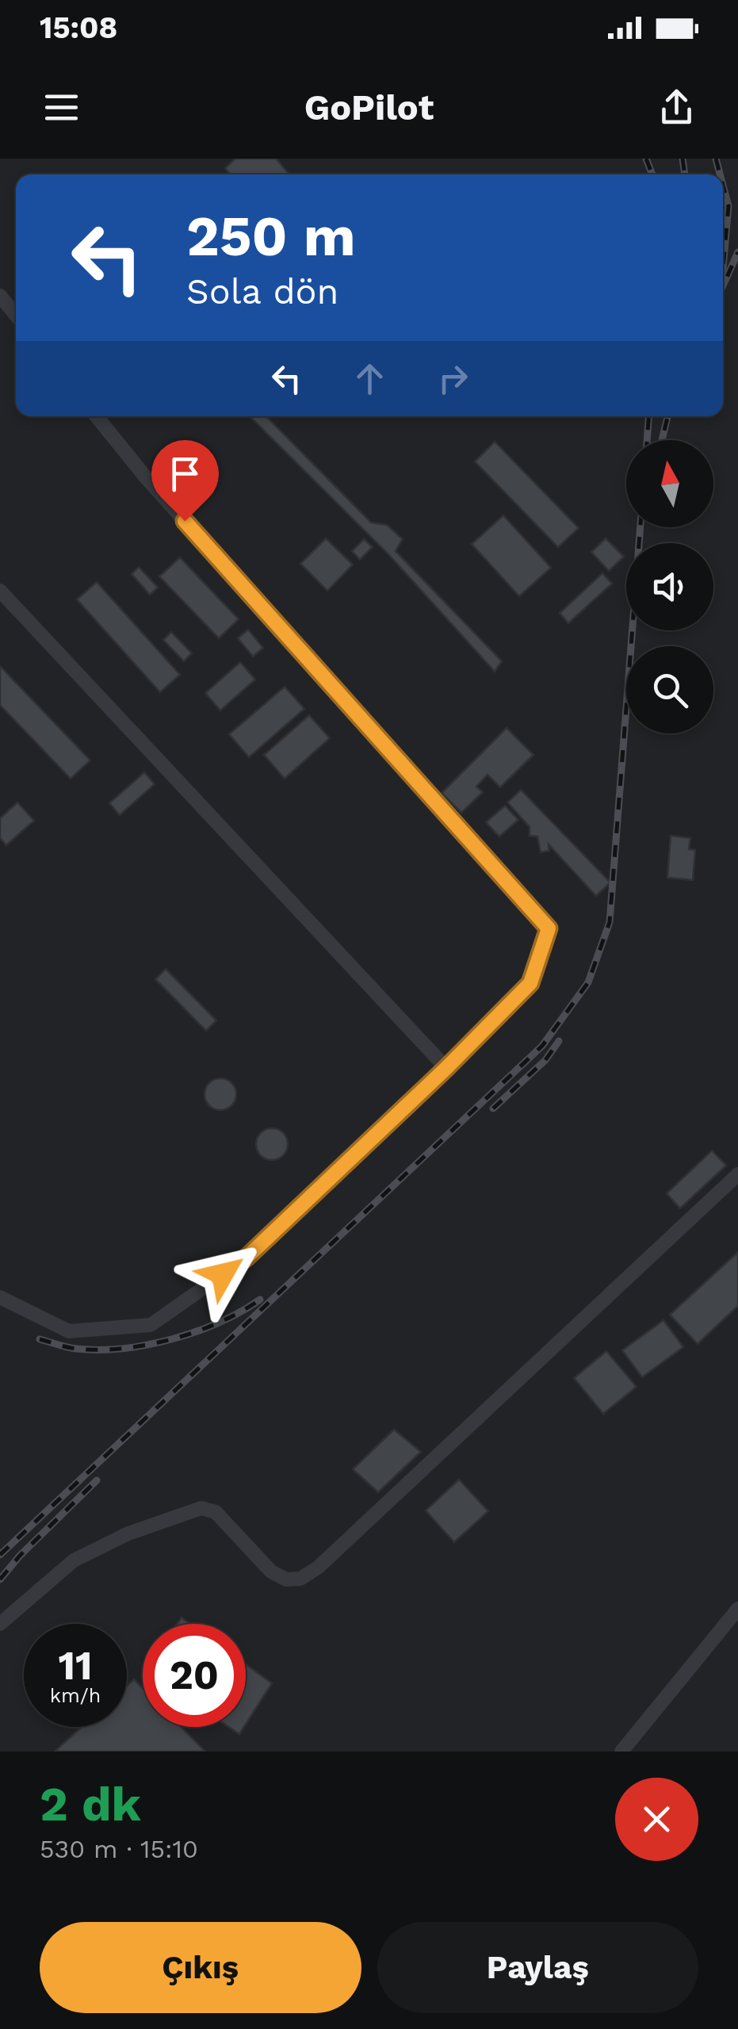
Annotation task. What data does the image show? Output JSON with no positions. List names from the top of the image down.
{
  "north": "top",
  "page": {
    "status": "15:08",
    "header": "GoPilot",
    "turn": ["250 m", "Sola dön"],
    "speed": "11 km/h",
    "limit": "20",
    "heading": ["2 dk", "530 m · 15:10"],
    "buttons": ["Çıkış", "Paylaş"]
  }
}
